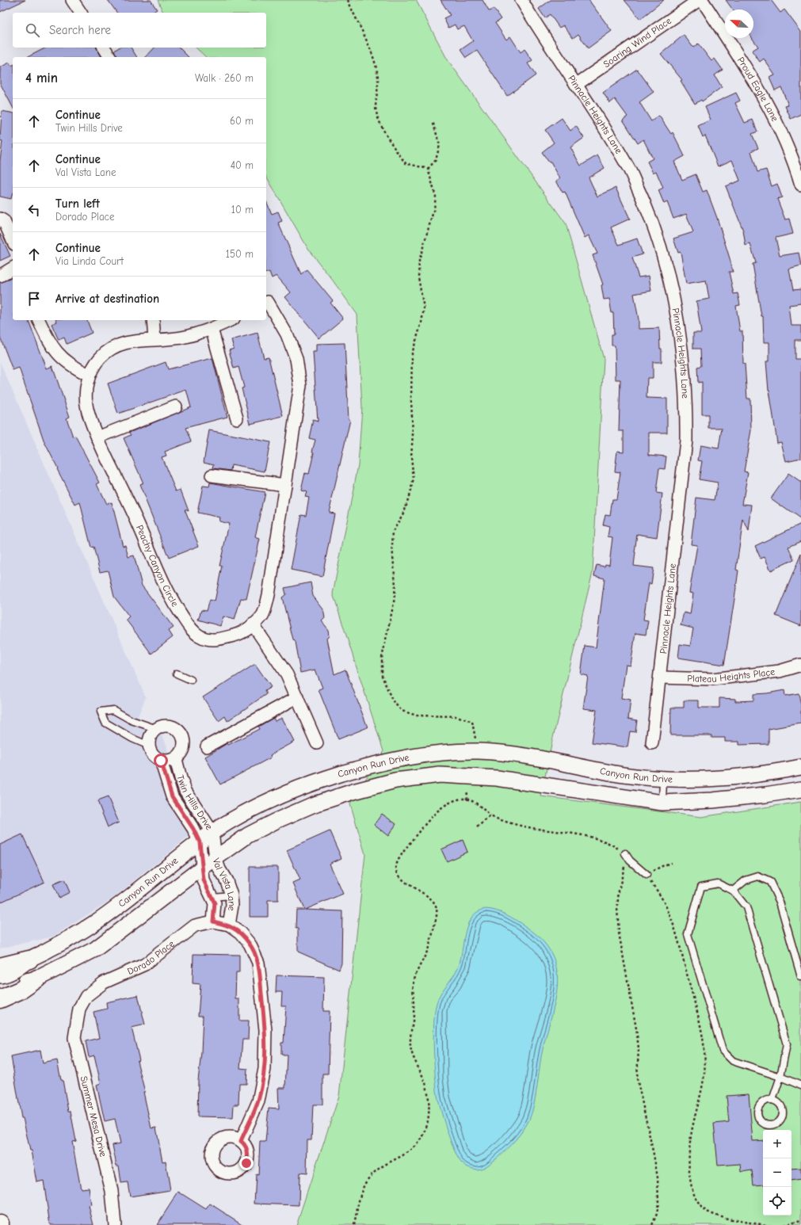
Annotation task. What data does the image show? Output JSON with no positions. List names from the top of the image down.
{
  "streets": {
    "street": [
      "Soaring Wind Place",
      "Proud Eagle Lane",
      "Pinnacle Heights Lane",
      "Peachy Canyon Circle",
      "Plateau Heights Place",
      "Canyon Run Drive",
      "Twin Hills Drive",
      "Val Vista Lane",
      "Dorado Place",
      "Summer Mesa Drive"
    ]
  },
  "crossings": [
    ["Soaring Wind Place", "Pinnacle Heights Lane"],
    ["Pinnacle Heights Lane", "Plateau Heights Place"],
    ["Canyon Run Drive", "Twin Hills Drive"],
    ["Canyon Run Drive", "Val Vista Lane"],
    ["Twin Hills Drive", "Val Vista Lane"],
    ["Val Vista Lane", "Dorado Place"],
    ["Dorado Place", "Summer Mesa Drive"]
  ],
  "north": "top left",
  "page": {
    "search": "Search here",
    "heading": ["4 min", "Walk · 260 m"],
    "list": [
      ["Continue", "Twin Hills Drive", "60 m"],
      ["Continue", "Val Vista Lane", "40 m"],
      ["Turn left", "Dorado Place", "10 m"],
      ["Continue", "Via Linda Court", "150 m"],
      "Arrive at destination"
    ],
    "map_buttons": ["+", "−"]
  }
}
